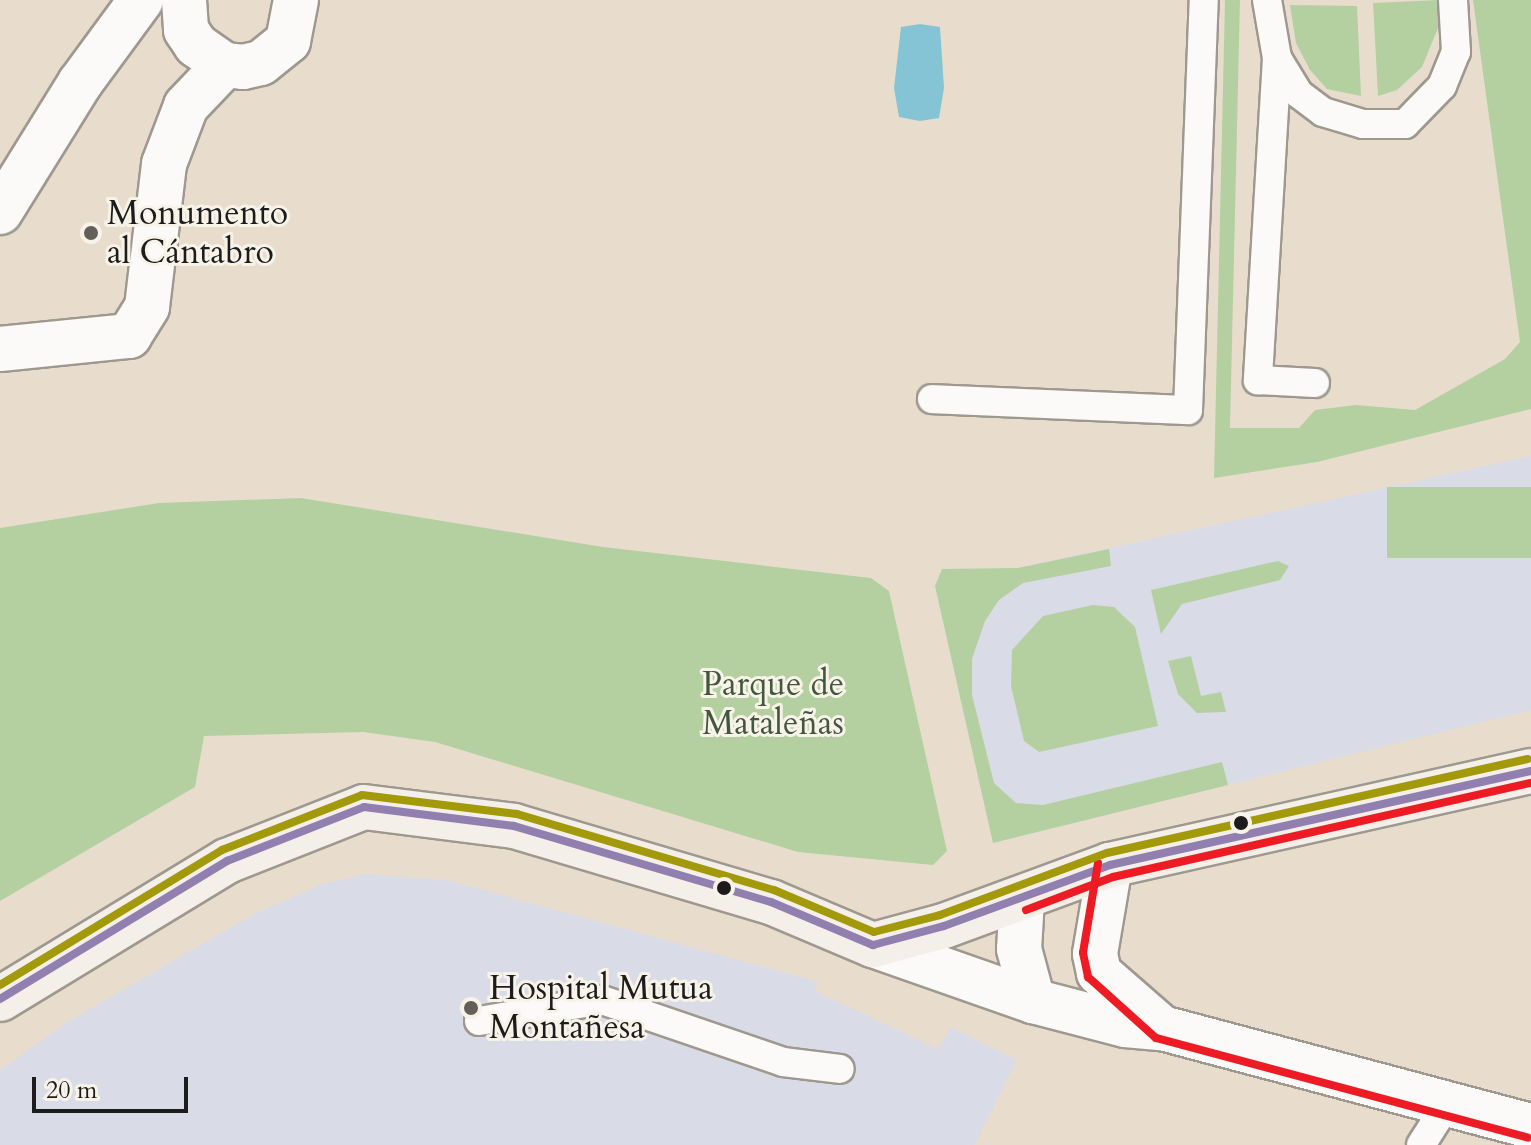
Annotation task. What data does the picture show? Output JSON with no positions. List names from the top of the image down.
{
  "parks": ["Parque de Mataleñas"],
  "places": ["Monumento al Cántabro", "Hospital Mutua Montañesa"],
  "scale_bar": "20 m"
}
